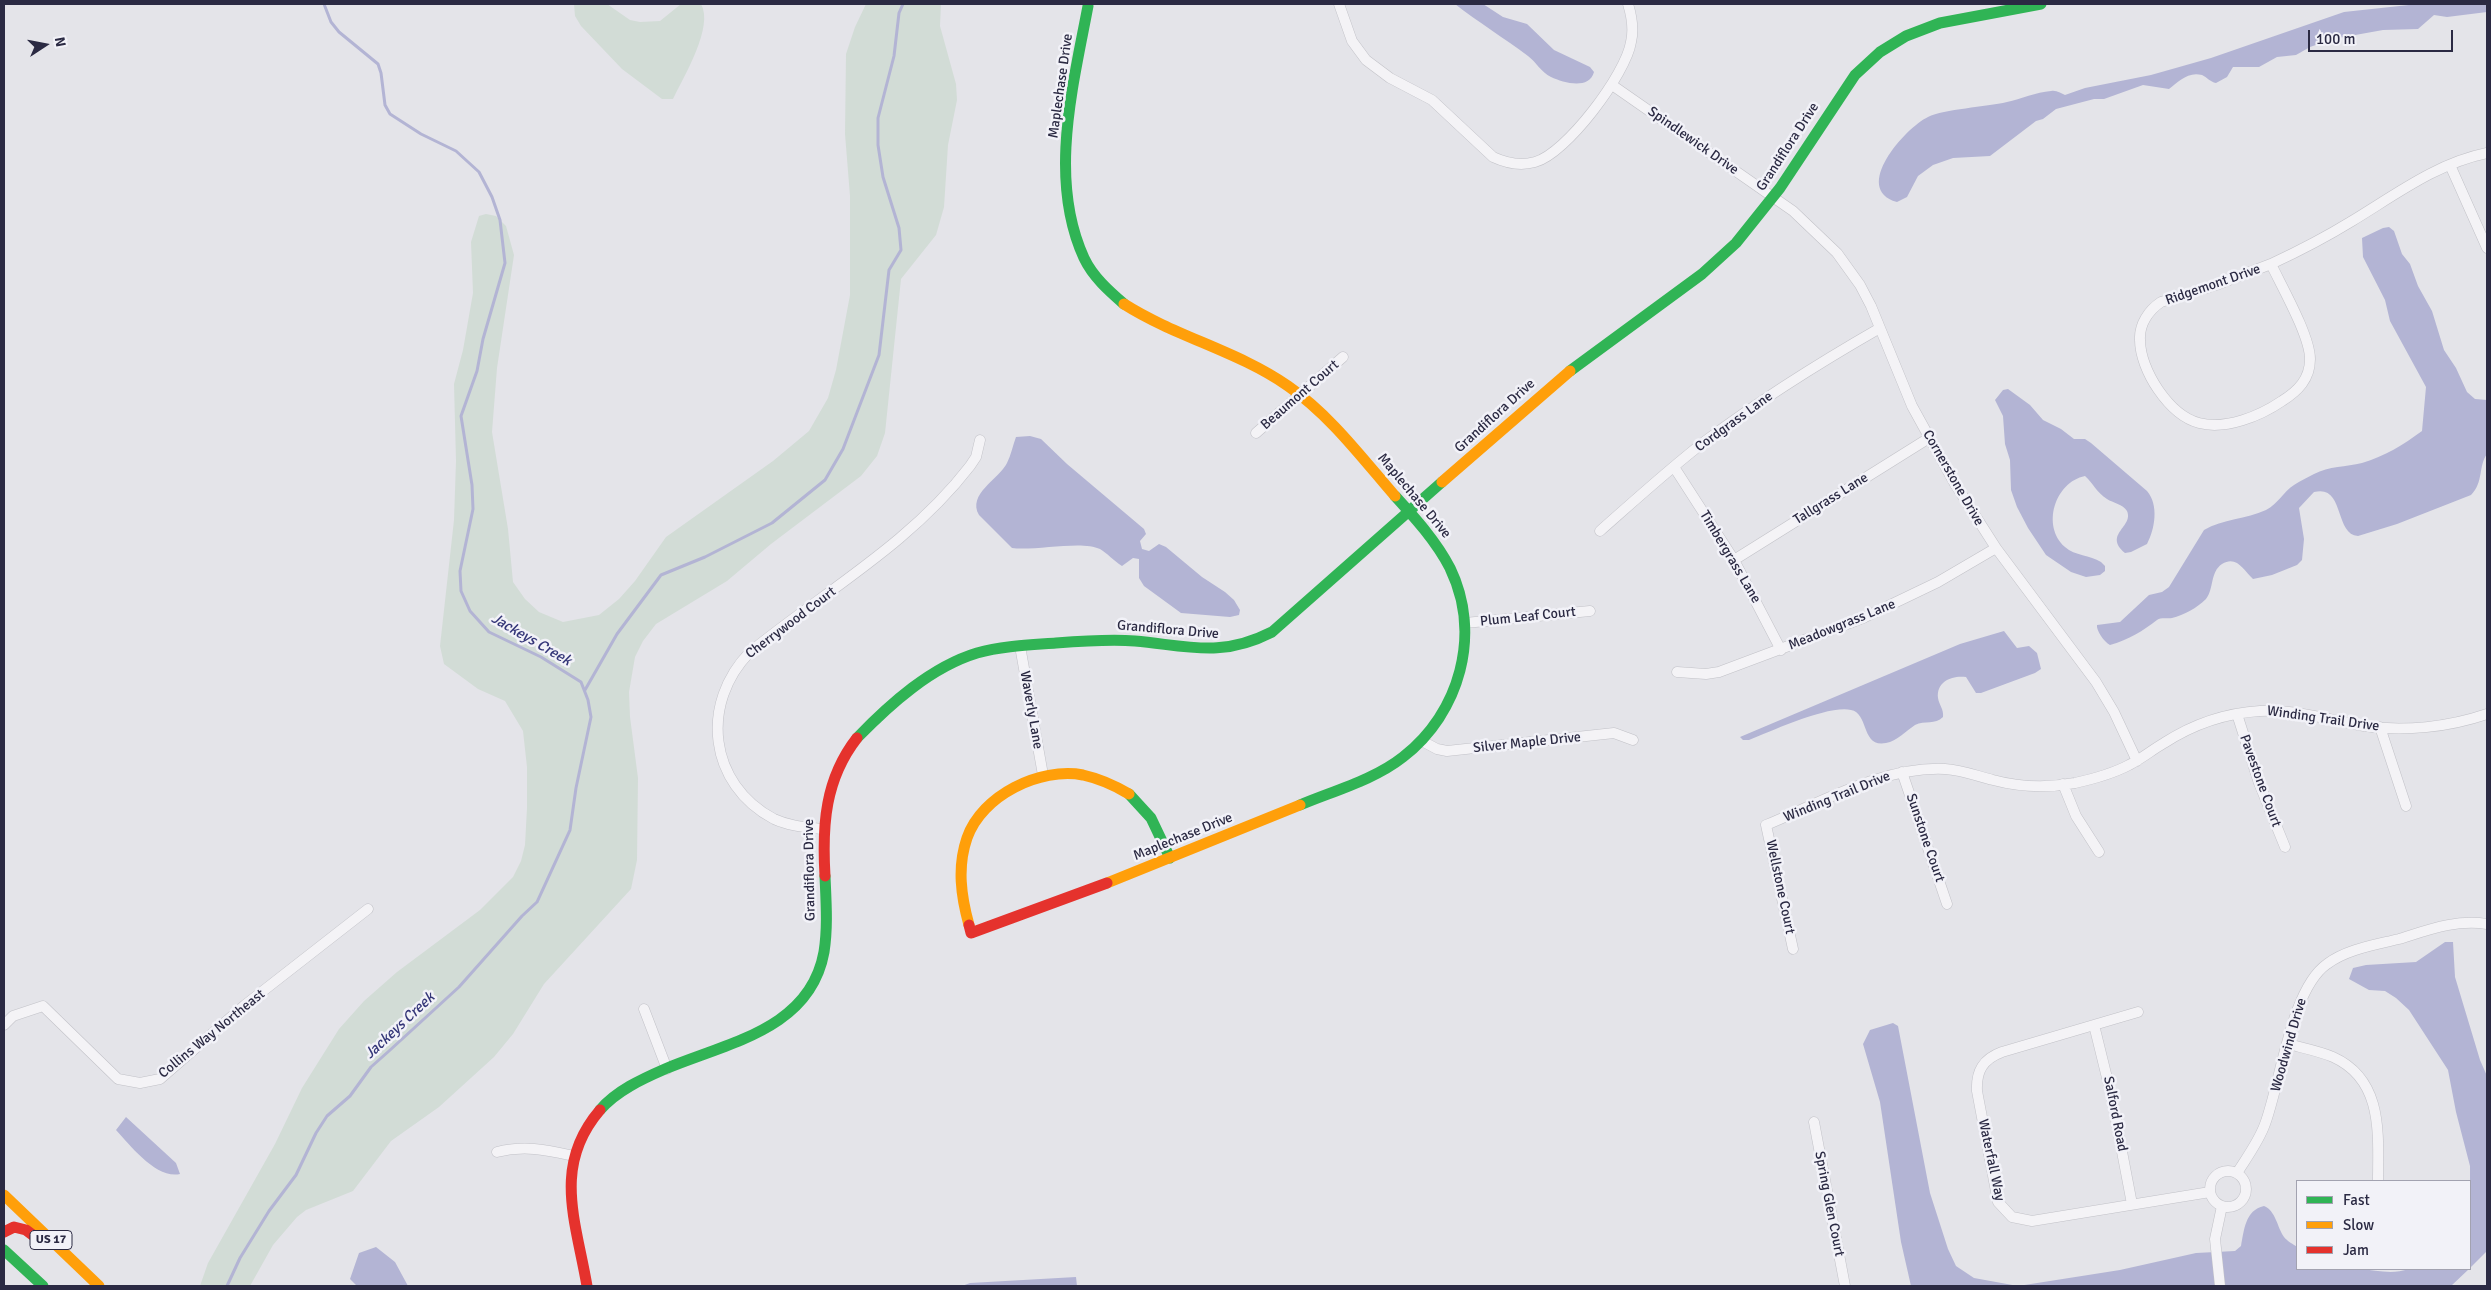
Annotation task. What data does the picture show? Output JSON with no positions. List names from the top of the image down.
{
  "streets": {
    "main road": ["Maplechase Drive", "Grandiflora Drive", "US 17"],
    "street": [
      "Spindlewick Drive",
      "Ridgemont Drive",
      "Beaumont Court",
      "Cordgrass Lane",
      "Cornerstone Drive",
      "Tallgrass Lane",
      "Timbergrass Lane",
      "Plum Leaf Court",
      "Cherrywood Court",
      "Meadowgrass Lane",
      "Waverly Lane",
      "Winding Trail Drive",
      "Silver Maple Drive",
      "Pavestone Court",
      "Sunstone Court",
      "Wellstone Court",
      "Collins Way Northeast",
      "Woodwind Drive",
      "Salford Road",
      "Waterfall Way",
      "Spring Glen Court"
    ]
  },
  "crossings": [
    ["Maplechase Drive", "Grandiflora Drive"],
    ["Maplechase Drive", "Beaumont Court"],
    ["Maplechase Drive", "Plum Leaf Court"],
    ["Maplechase Drive", "Waverly Lane"],
    ["Maplechase Drive", "Silver Maple Drive"],
    ["Spindlewick Drive", "Grandiflora Drive"],
    ["Spindlewick Drive", "Cornerstone Drive"],
    ["Grandiflora Drive", "Cornerstone Drive"],
    ["Grandiflora Drive", "Cherrywood Court"],
    ["Grandiflora Drive", "Waverly Lane"],
    ["Cordgrass Lane", "Cornerstone Drive"],
    ["Cordgrass Lane", "Timbergrass Lane"],
    ["Cornerstone Drive", "Tallgrass Lane"],
    ["Cornerstone Drive", "Meadowgrass Lane"],
    ["Cornerstone Drive", "Winding Trail Drive"],
    ["Tallgrass Lane", "Timbergrass Lane"],
    ["Timbergrass Lane", "Meadowgrass Lane"],
    ["Winding Trail Drive", "Pavestone Court"],
    ["Winding Trail Drive", "Sunstone Court"],
    ["Winding Trail Drive", "Wellstone Court"],
    ["Woodwind Drive", "Waterfall Way"],
    ["Salford Road", "Waterfall Way"]
  ],
  "water": ["Jackeys Creek"],
  "legend": ["Fast", "Slow", "Jam"],
  "scale_bar": "100 m",
  "north": "right"
}
